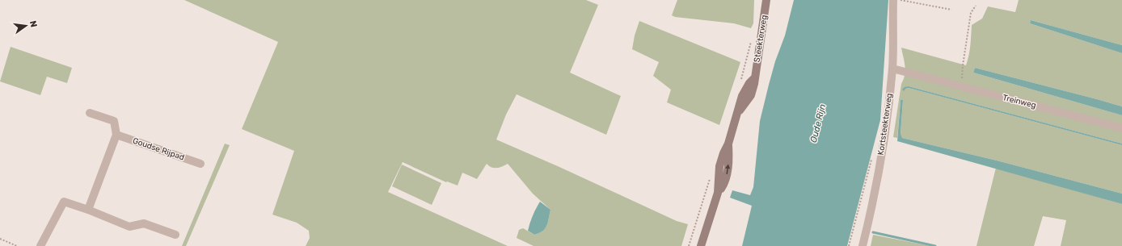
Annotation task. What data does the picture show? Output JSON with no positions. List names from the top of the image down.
{
  "streets": {
    "main road": ["Steekterweg"],
    "street": ["Treinweg", "Kortsteekterweg", "Goudse Rijpad"]
  },
  "crossings": [
    ["Treinweg", "Kortsteekterweg"]
  ],
  "water": ["Oude Rijn"],
  "north": "right"
}
